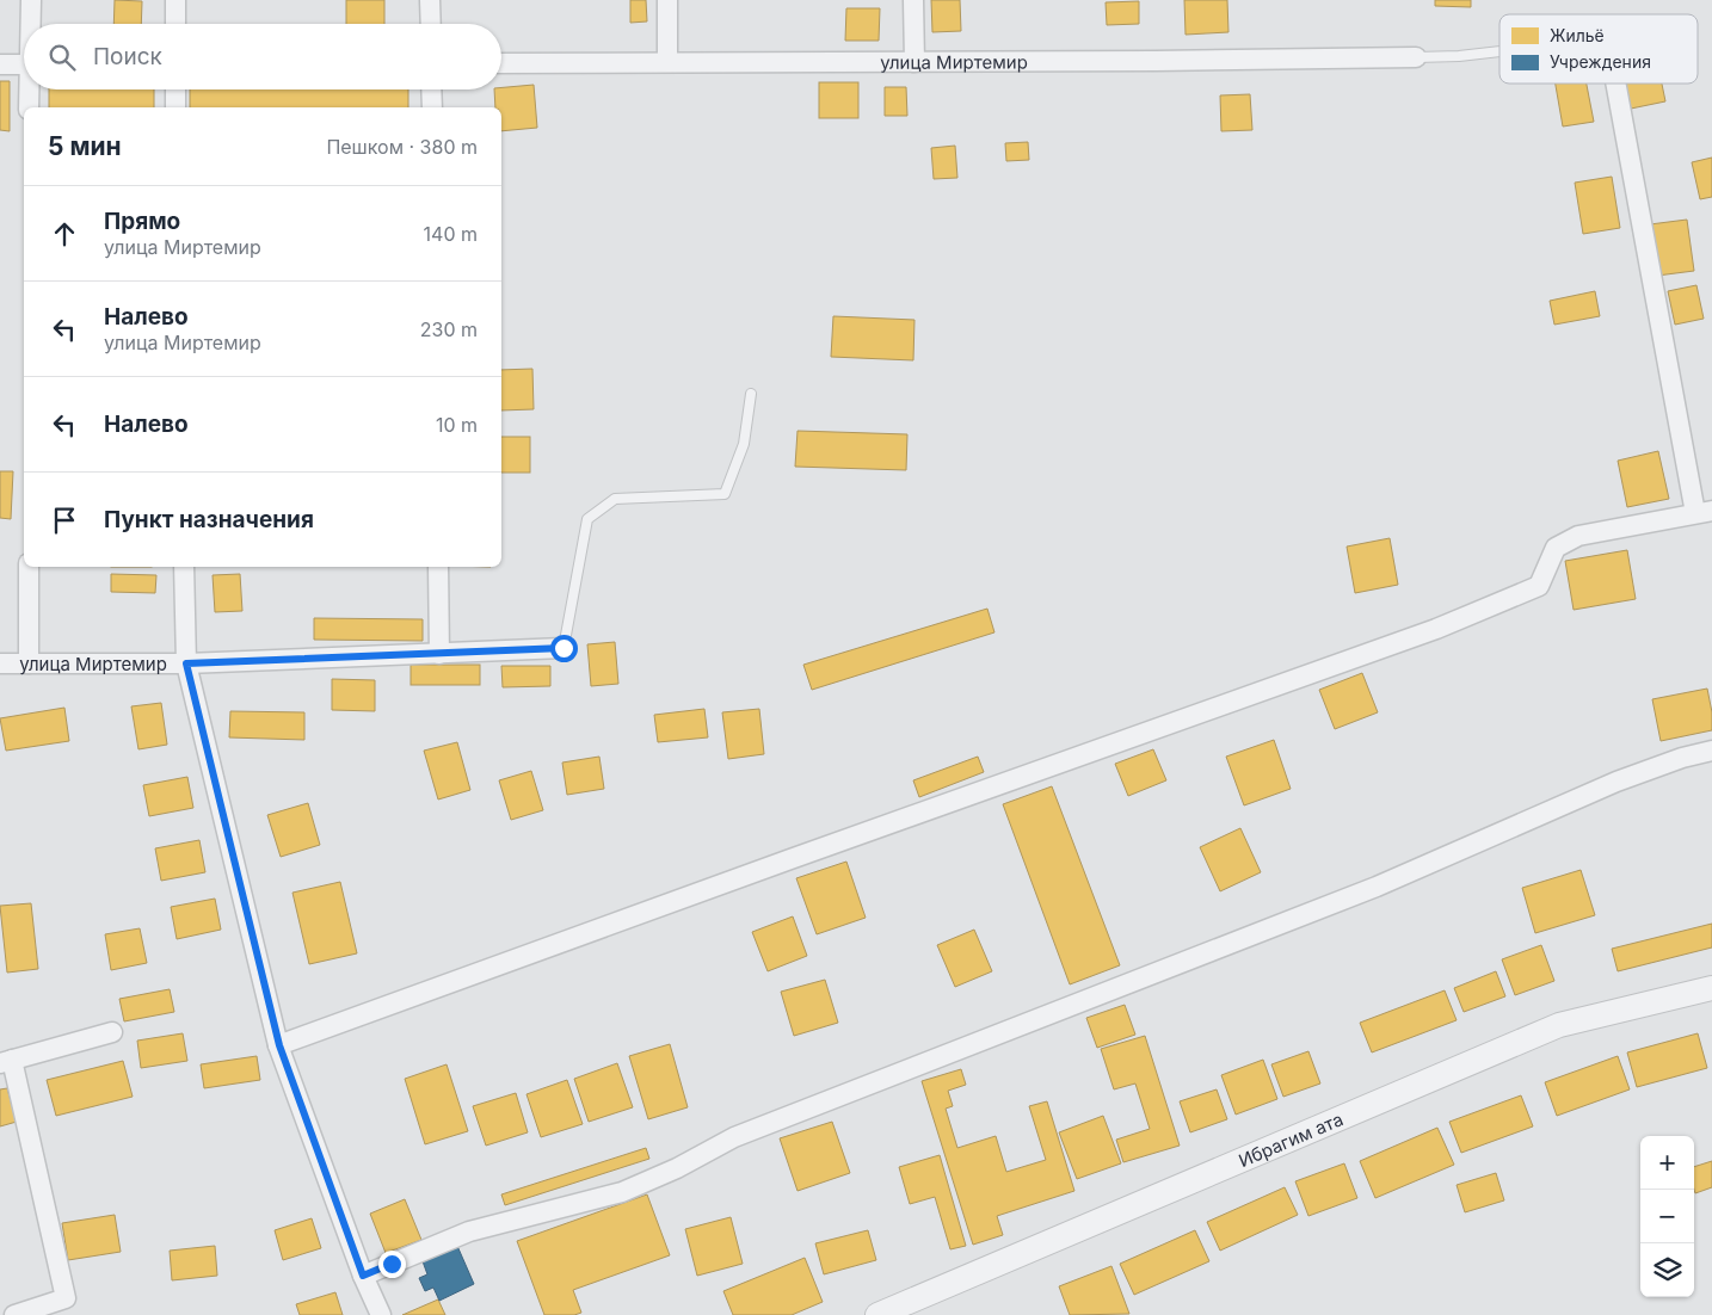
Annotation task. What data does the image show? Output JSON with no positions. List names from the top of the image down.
{
  "streets": {
    "street": ["улица Миртемир", "Ибрагим ата"]
  },
  "legend": ["Жильё", "Учреждения"],
  "page": {
    "search": "Поиск",
    "heading": ["5 мин", "Пешком · 380 m"],
    "list": [
      ["Прямо", "улица Миртемир", "140 m"],
      ["Налево", "улица Миртемир", "230 m"],
      ["Налево", "10 m"],
      "Пункт назначения"
    ],
    "map_buttons": ["+", "−"]
  }
}
